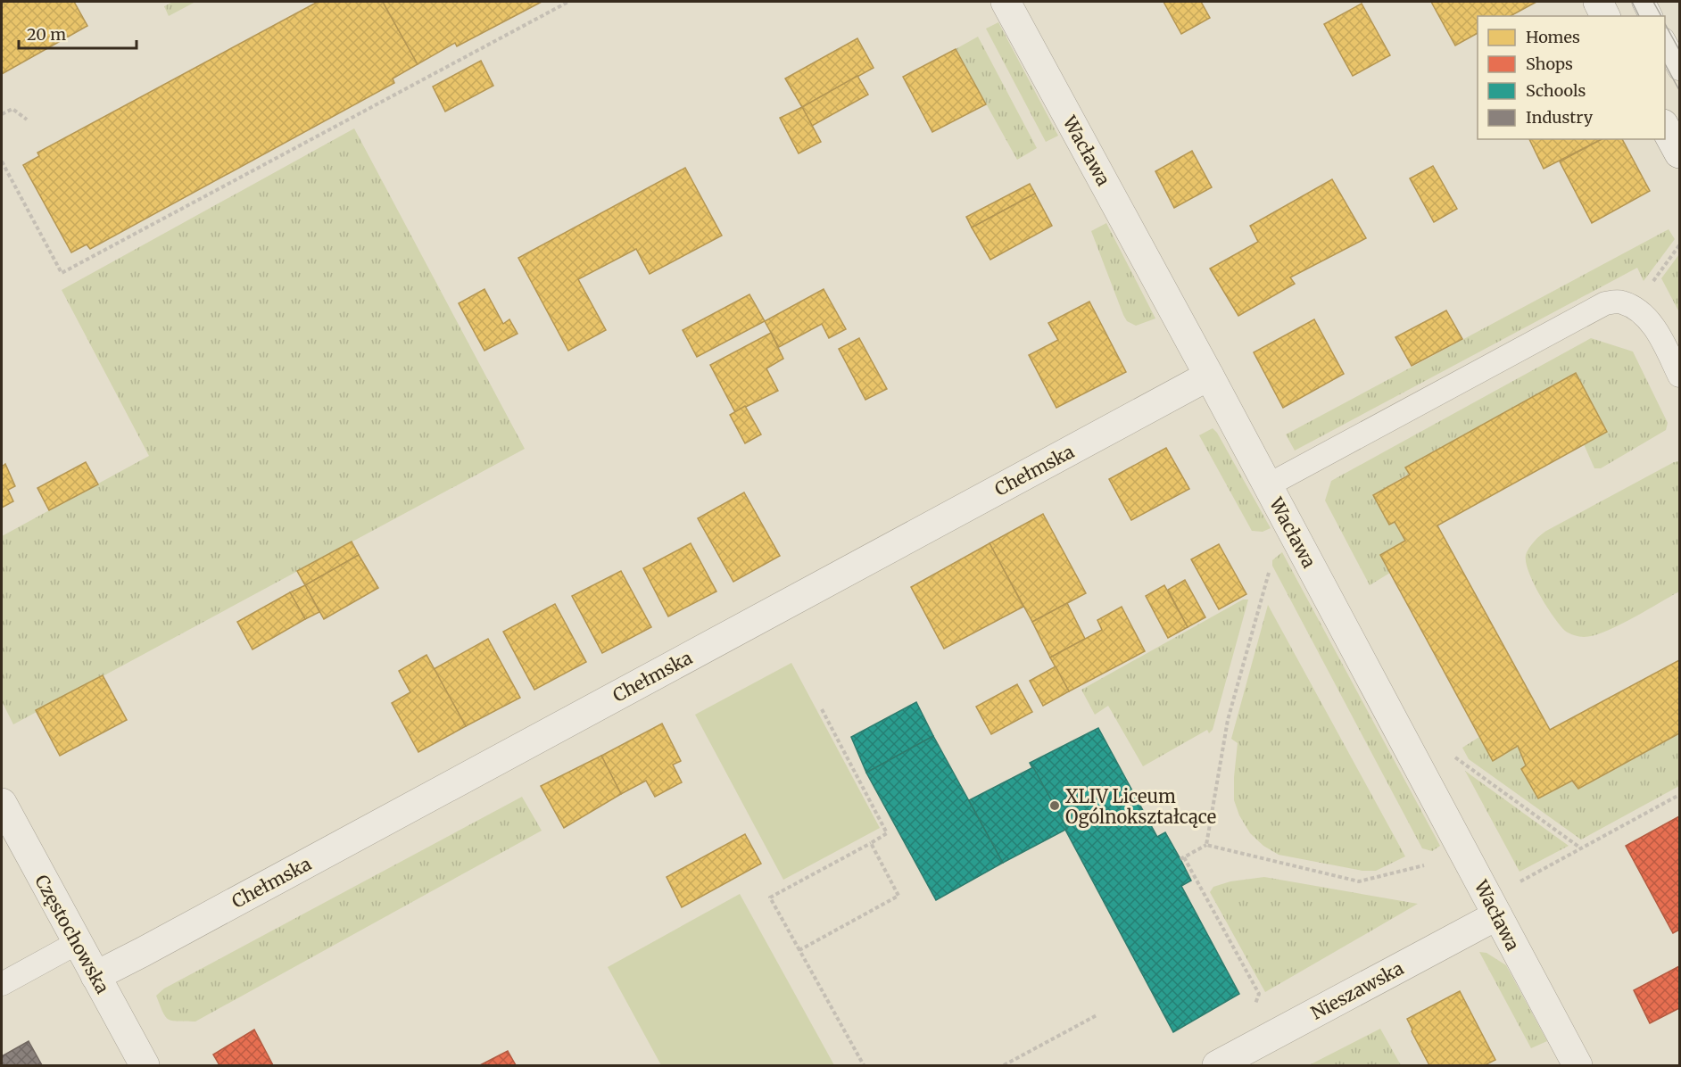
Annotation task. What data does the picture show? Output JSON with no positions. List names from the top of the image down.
{
  "streets": {
    "street": [
      "Wacława",
      "Chełmska",
      "Częstochowska",
      "Nieszawska"
    ]
  },
  "crossings": [
    ["Wacława", "Chełmska"],
    ["Wacława", "Nieszawska"],
    ["Chełmska", "Częstochowska"]
  ],
  "places": ["XLIV Liceum Ogólnokształcące"],
  "legend": [
    "Homes",
    "Shops",
    "Schools",
    "Industry"
  ],
  "scale_bar": "20 m"
}
